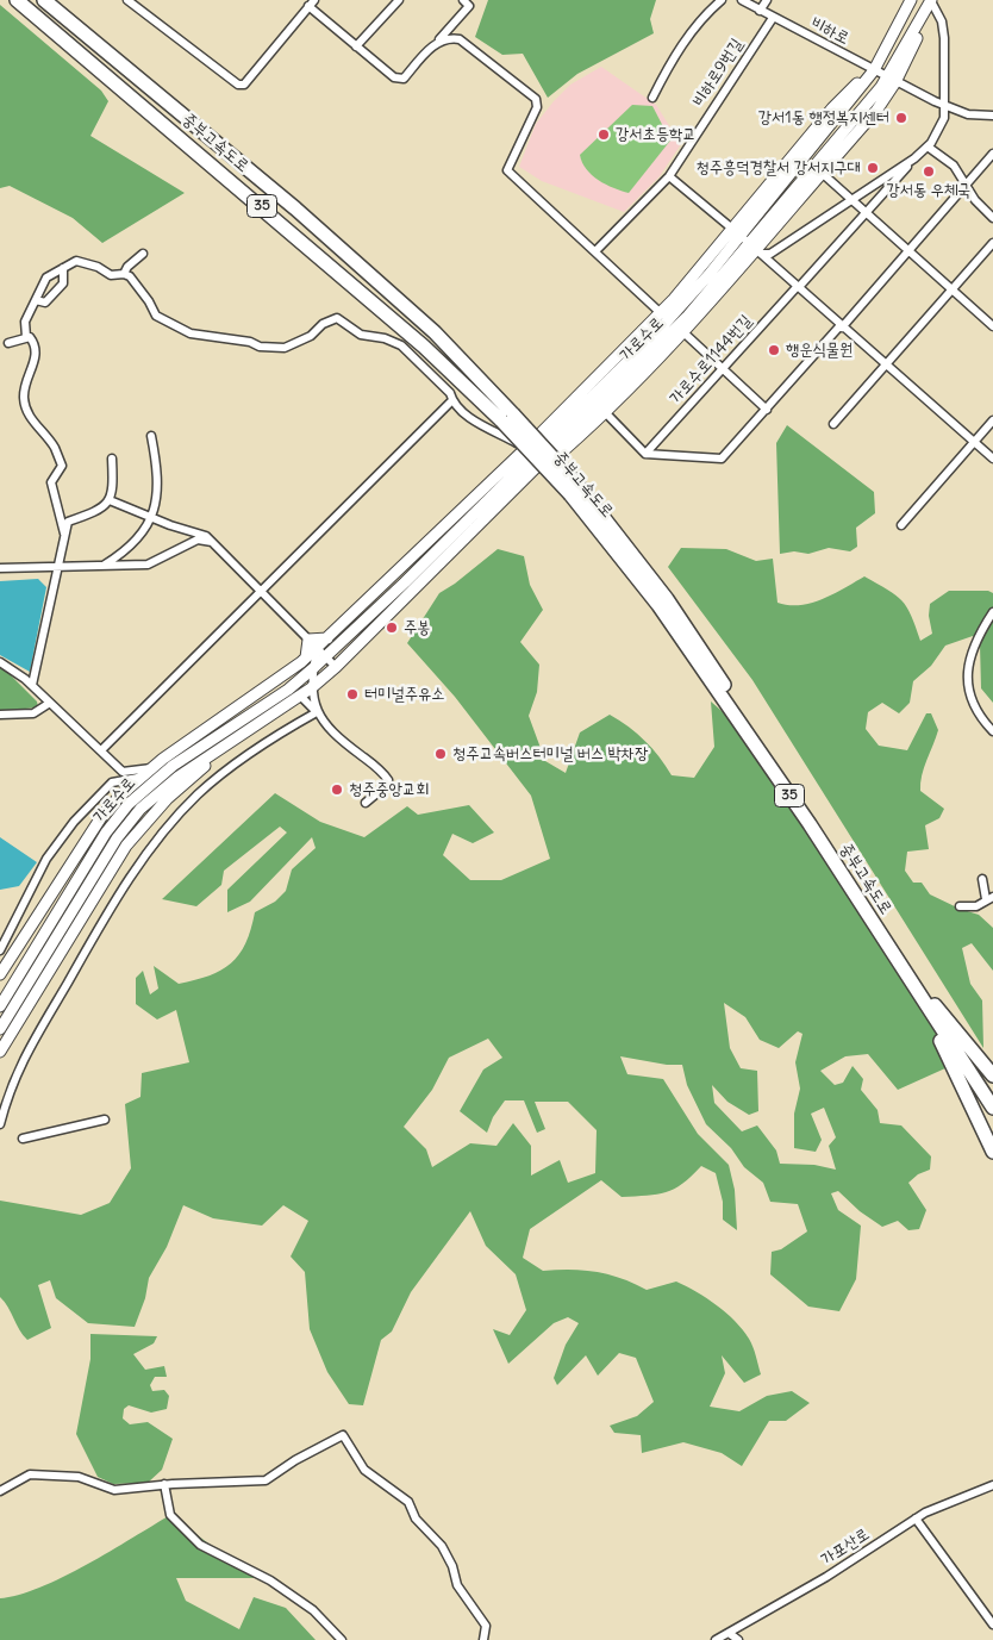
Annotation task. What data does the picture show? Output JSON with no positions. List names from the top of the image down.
{
  "streets": {
    "highway": ["중부고속도로", "35"],
    "main road": ["가로수로"],
    "street": [
      "비하로",
      "비하로9번길",
      "가로수로1144번길",
      "가포산로"
    ]
  },
  "crossings": [
    ["비하로", "비하로9번길"],
    ["비하로", "가로수로"]
  ],
  "places": [
    "강서1동 행정복지센터",
    "강서초등학교",
    "청주흥덕경찰서 강서지구대",
    "강서동 우체국",
    "행운식물원",
    "주봉",
    "터미널주유소",
    "청주고속버스터미널 버스 박차장",
    "청주중앙교회"
  ]
}
